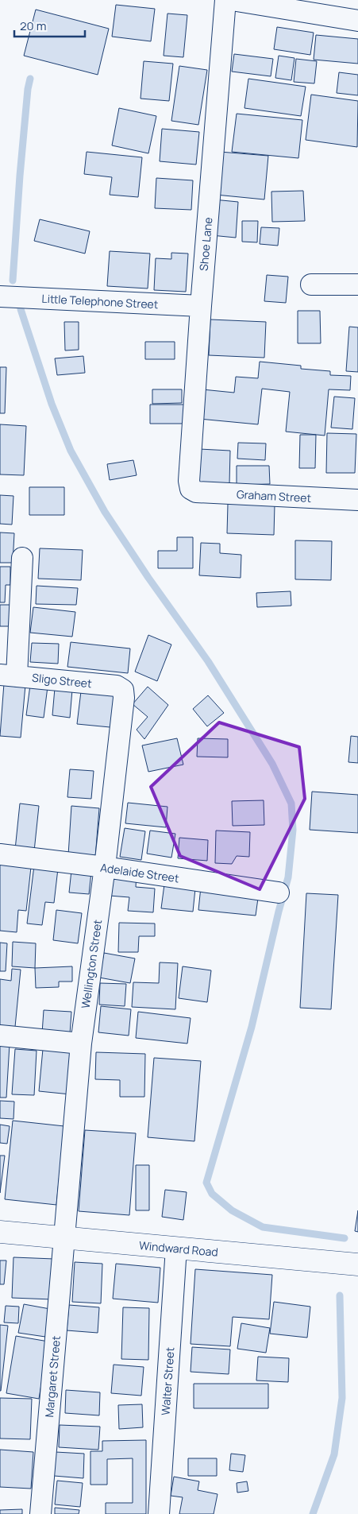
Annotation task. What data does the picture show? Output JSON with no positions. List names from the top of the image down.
{
  "streets": {
    "main road": ["Windward Road"],
    "street": [
      "Shoe Lane",
      "Little Telephone Street",
      "Graham Street",
      "Sligo Street",
      "Adelaide Street",
      "Wellington Street",
      "Margaret Street",
      "Walter Street"
    ]
  },
  "crossings": [
    ["Shoe Lane", "Little Telephone Street"],
    ["Shoe Lane", "Graham Street"],
    ["Sligo Street", "Wellington Street"],
    ["Adelaide Street", "Wellington Street"],
    ["Wellington Street", "Windward Road"],
    ["Wellington Street", "Margaret Street"],
    ["Windward Road", "Margaret Street"],
    ["Windward Road", "Walter Street"]
  ],
  "scale_bar": "20 m"
}
